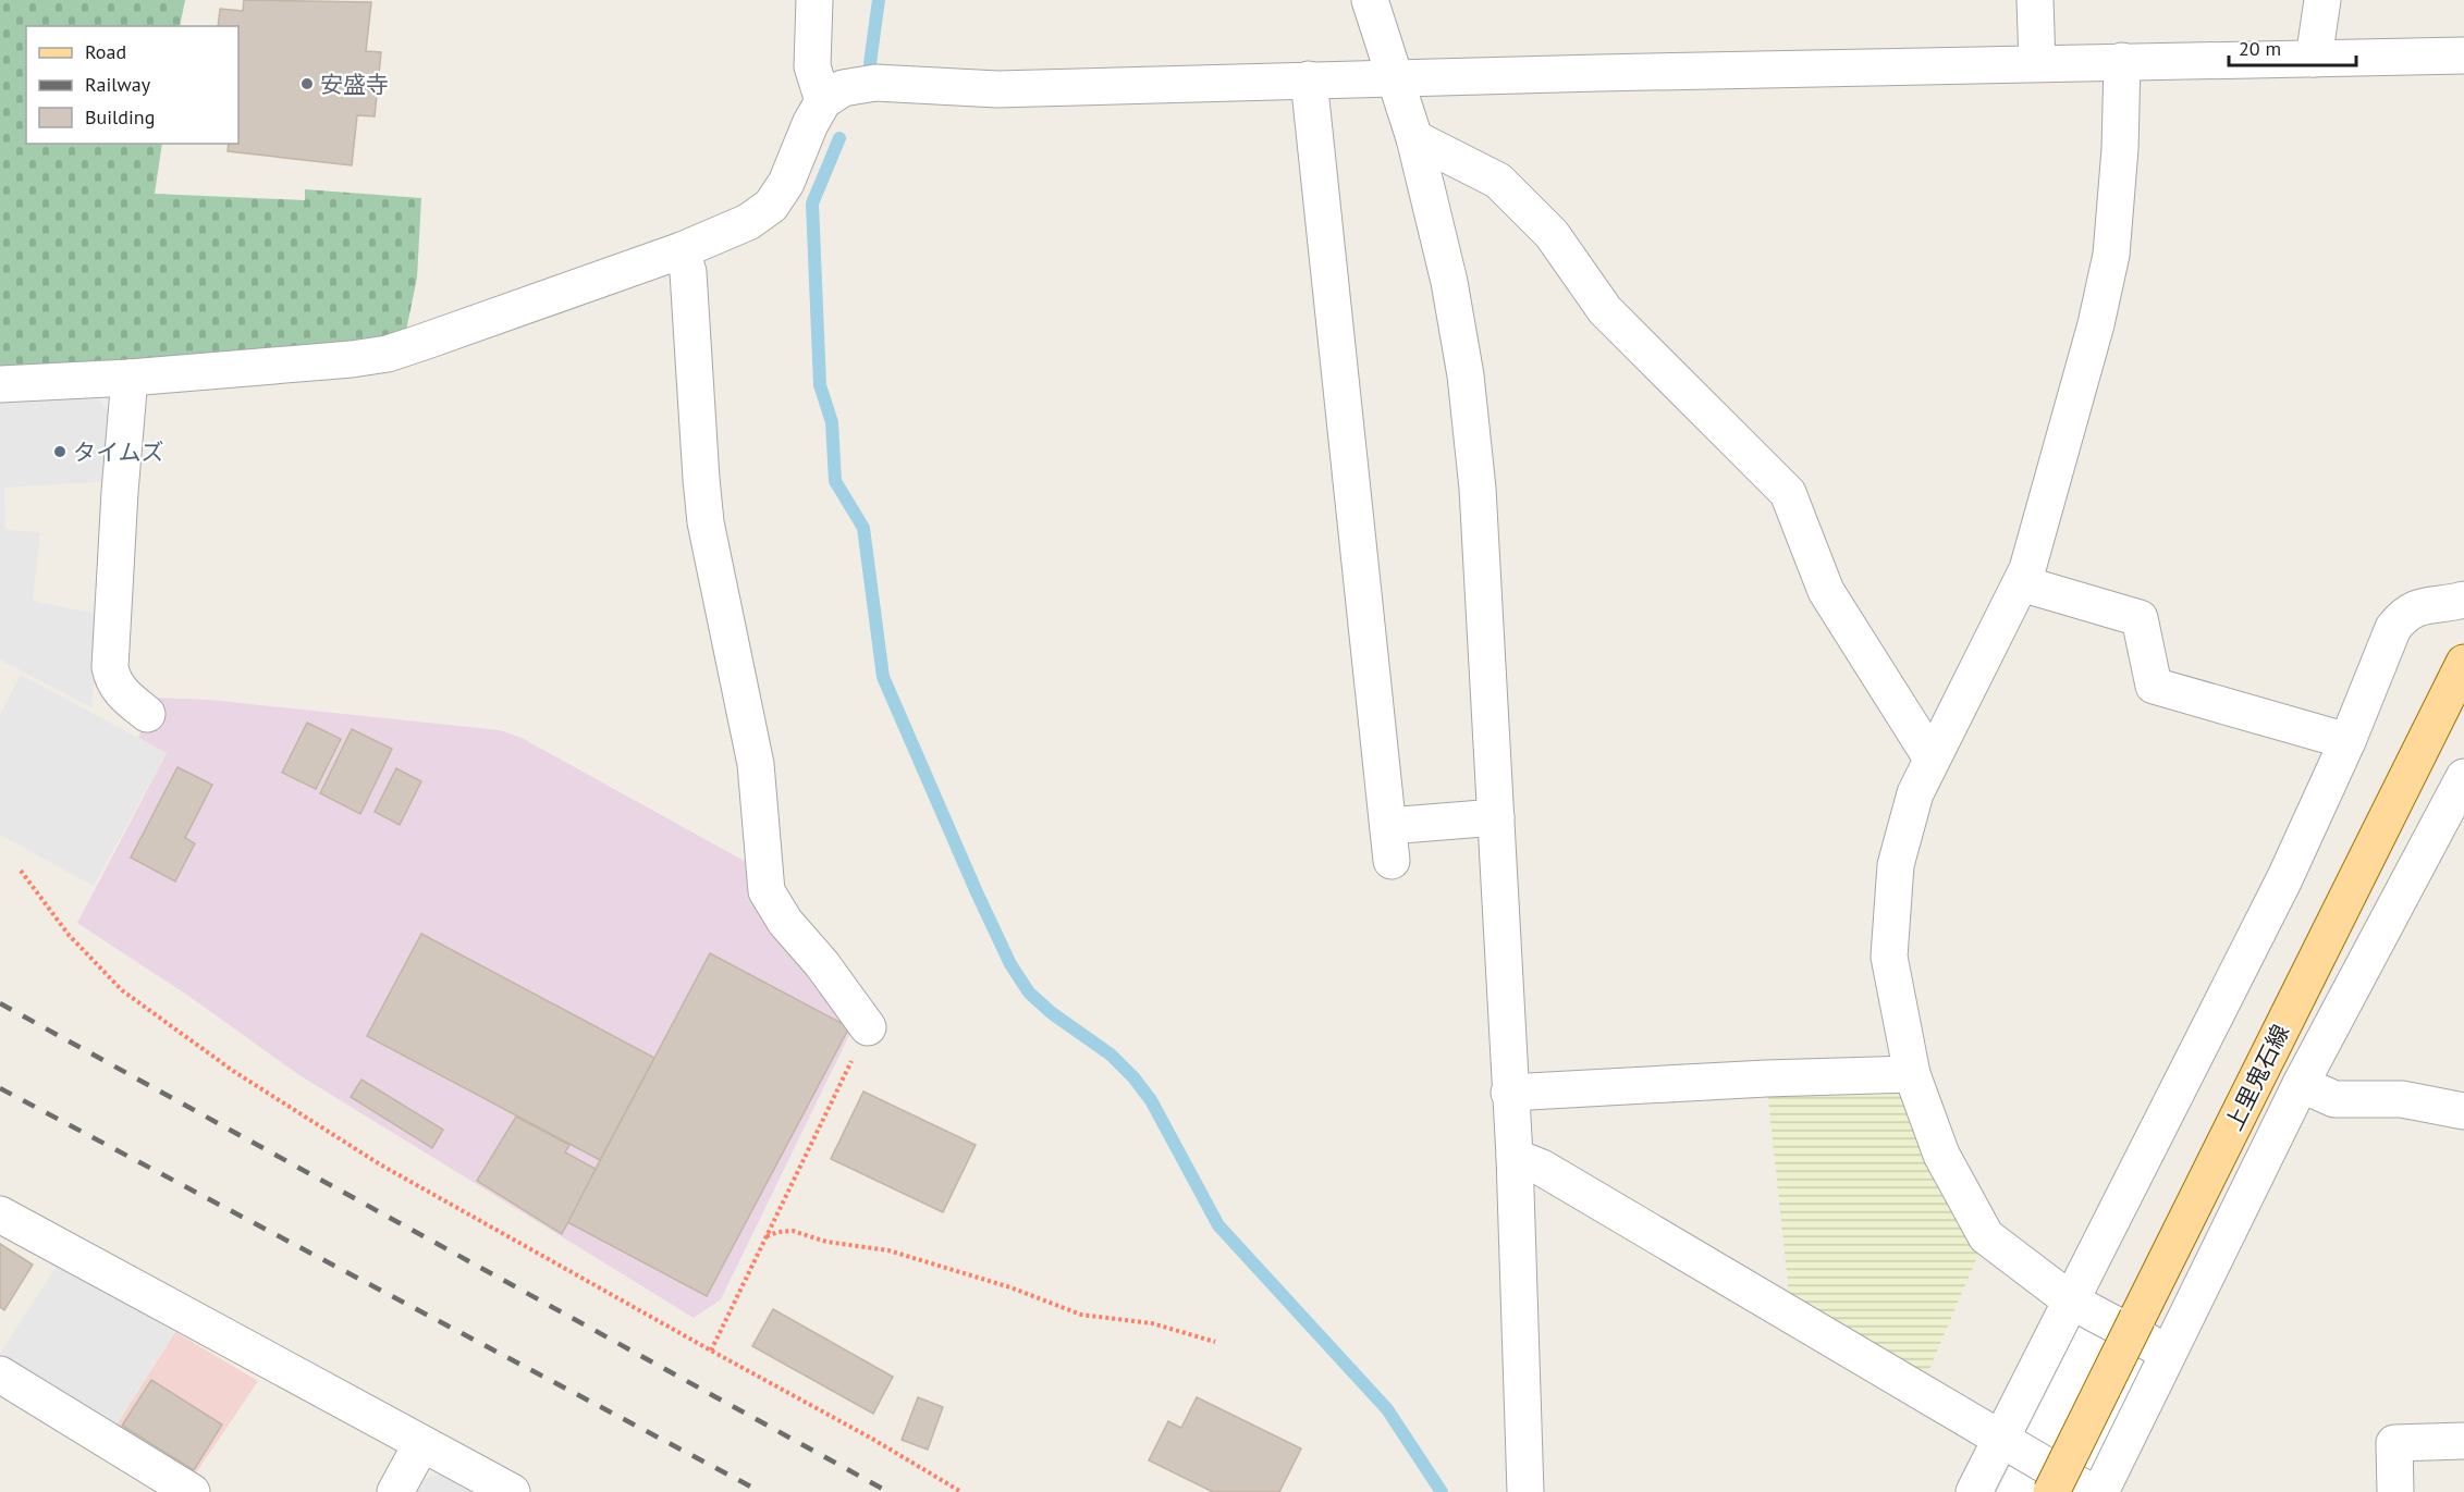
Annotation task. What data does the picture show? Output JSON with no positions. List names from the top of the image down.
{
  "streets": {
    "main road": ["上里鬼石線"]
  },
  "places": ["安盛寺", "タイムズ"],
  "legend": ["Road", "Railway", "Building"],
  "scale_bar": "20 m"
}
